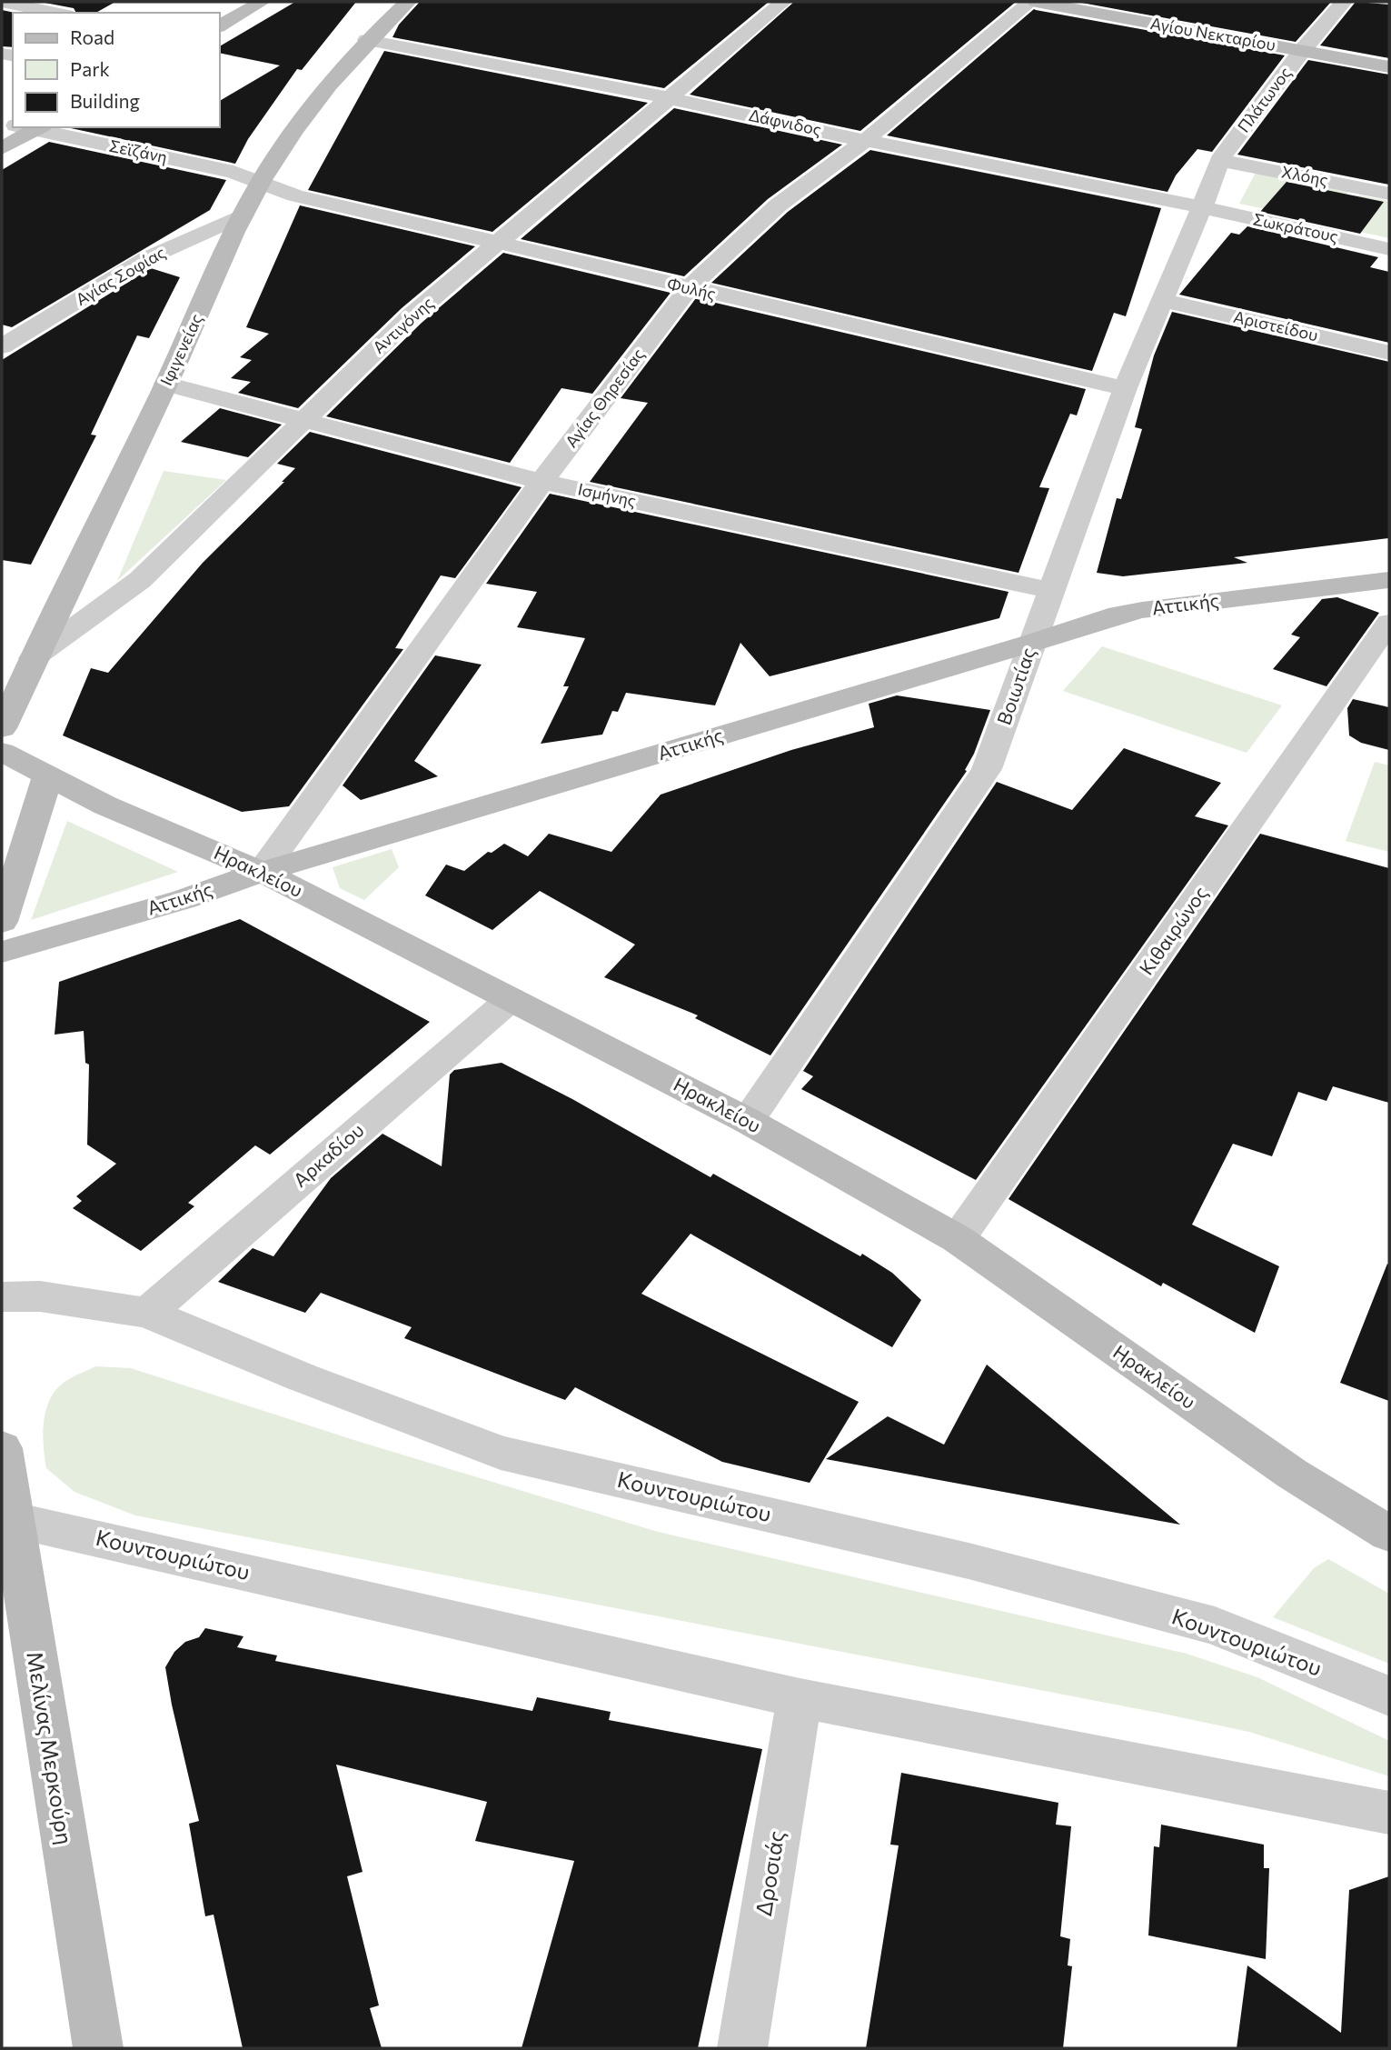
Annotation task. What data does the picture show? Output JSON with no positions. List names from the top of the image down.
{
  "streets": {
    "street": [
      "Αγίου Νεκταρίου",
      "Πλάτωνος",
      "Δάφνιδος",
      "Σεϊζάνη",
      "Χλόης",
      "Σωκράτους",
      "Αγίας Σοφίας",
      "Φυλής",
      "Αντιγόνης",
      "Αριστείδου",
      "Ιφιγενείας",
      "Αγίας Θηρεσίας",
      "Ισμήνης",
      "Αττικής",
      "Βοιωτίας",
      "Ηρακλείου",
      "Κιθαιρώνος",
      "Αρκαδίου",
      "Κουντουριώτου",
      "Μελίνας Μερκούρη",
      "Δροσιάς"
    ]
  },
  "crossings": [
    ["Αγίου Νεκταρίου", "Πλάτωνος"],
    ["Πλάτωνος", "Δάφνιδος"],
    ["Πλάτωνος", "Χλόης"],
    ["Πλάτωνος", "Σωκράτους"],
    ["Πλάτωνος", "Βοιωτίας"],
    ["Δάφνιδος", "Σωκράτους"],
    ["Δάφνιδος", "Αντιγόνης"],
    ["Δάφνιδος", "Ιφιγενείας"],
    ["Δάφνιδος", "Αγίας Θηρεσίας"],
    ["Δάφνιδος", "Βοιωτίας"],
    ["Σεϊζάνη", "Φυλής"],
    ["Σεϊζάνη", "Ιφιγενείας"],
    ["Σωκράτους", "Βοιωτίας"],
    ["Αγίας Σοφίας", "Ιφιγενείας"],
    ["Φυλής", "Αντιγόνης"],
    ["Φυλής", "Ιφιγενείας"],
    ["Φυλής", "Αγίας Θηρεσίας"],
    ["Φυλής", "Βοιωτίας"],
    ["Αντιγόνης", "Ιφιγενείας"],
    ["Αντιγόνης", "Ισμήνης"],
    ["Αριστείδου", "Βοιωτίας"],
    ["Ιφιγενείας", "Ισμήνης"],
    ["Αγίας Θηρεσίας", "Ισμήνης"],
    ["Αγίας Θηρεσίας", "Αττικής"],
    ["Αγίας Θηρεσίας", "Ηρακλείου"],
    ["Ισμήνης", "Βοιωτίας"],
    ["Αττικής", "Βοιωτίας"],
    ["Αττικής", "Ηρακλείου"],
    ["Βοιωτίας", "Ηρακλείου"],
    ["Ηρακλείου", "Κιθαιρώνος"],
    ["Ηρακλείου", "Αρκαδίου"],
    ["Αρκαδίου", "Κουντουριώτου"],
    ["Κουντουριώτου", "Μελίνας Μερκούρη"],
    ["Κουντουριώτου", "Δροσιάς"]
  ],
  "legend": ["Road", "Park", "Building"]
}
